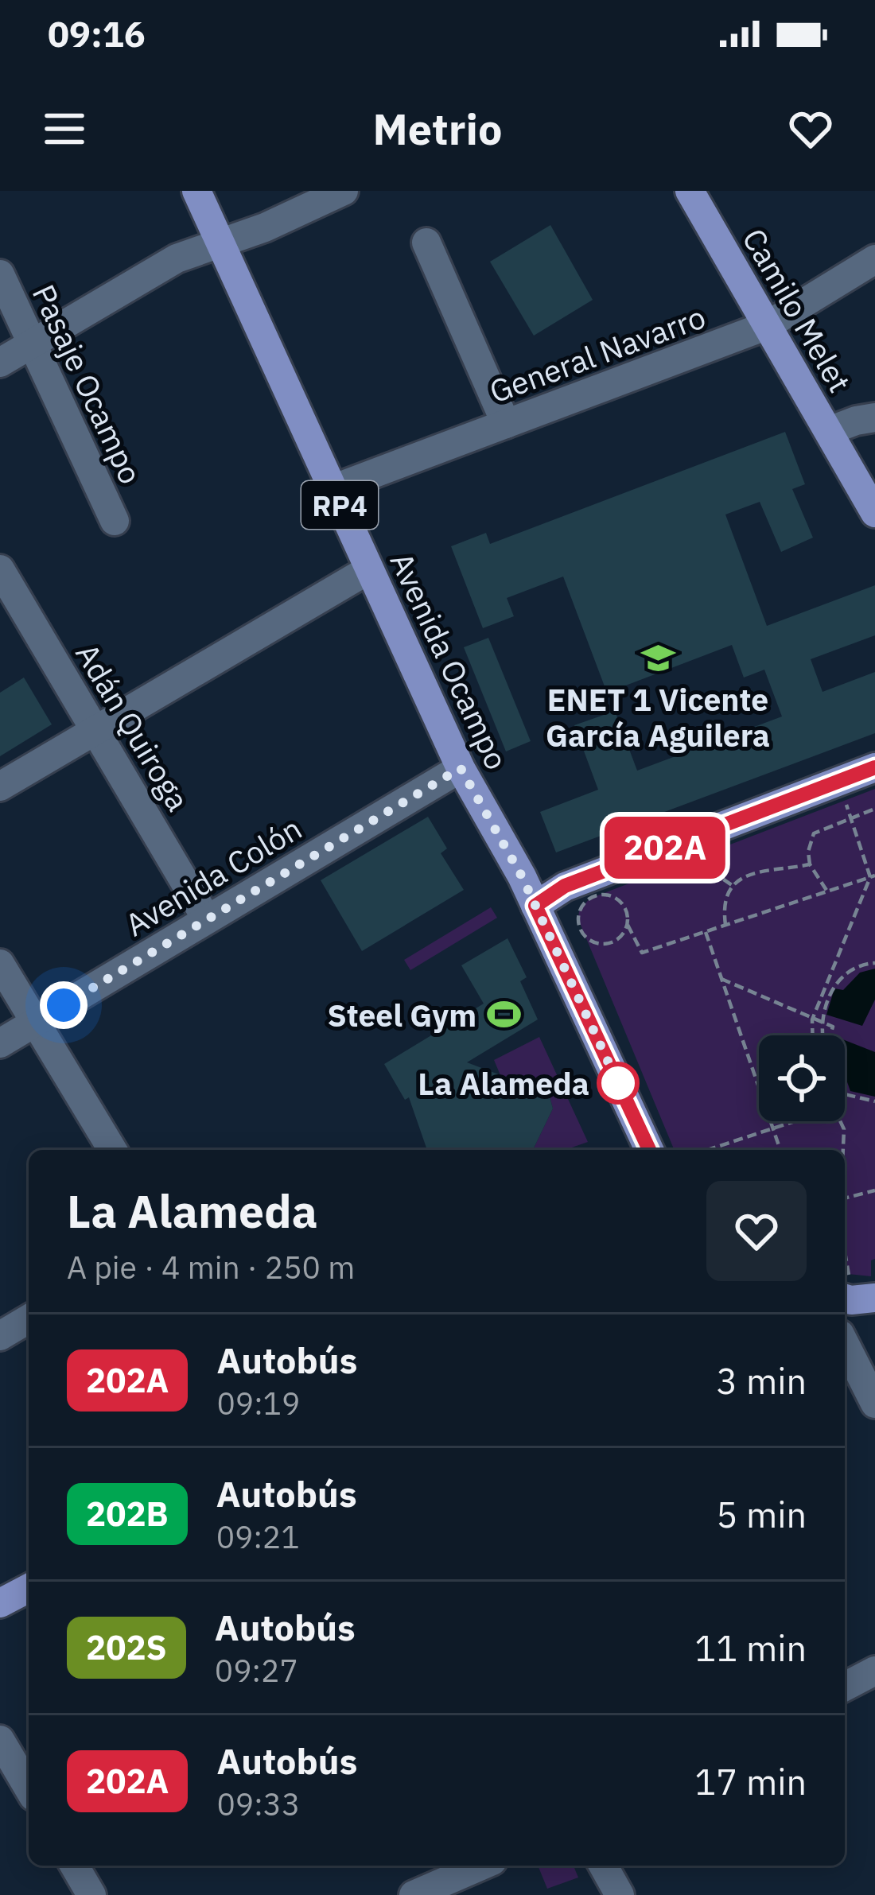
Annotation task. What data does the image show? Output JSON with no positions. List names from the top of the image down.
{
  "streets": {
    "main road": ["Camilo Melet", "RP4", "Avenida Ocampo"],
    "street": [
      "General Navarro",
      "Pasaje Ocampo",
      "Adán Quiroga",
      "Avenida Colón"
    ]
  },
  "crossings": [
    ["Camilo Melet", "General Navarro"],
    ["General Navarro", "Avenida Ocampo"],
    ["Avenida Ocampo", "Avenida Colón"],
    ["Adán Quiroga", "Avenida Colón"]
  ],
  "places": {
    "school or university": ["ENET 1 Vicente García Aguilera"],
    "sports": ["Steel Gym"],
    "other": ["La Alameda"]
  },
  "lines": ["bus line 202A"],
  "page": {
    "status": "09:16",
    "header": "Metrio",
    "on_map": "202A",
    "heading": ["La Alameda", "A pie · 4 min · 250 m"],
    "list": [
      {
        "mark": "202A",
        "name": "Autobús",
        "note": "09:19",
        "value": "3 min"
      },
      {
        "mark": "202B",
        "name": "Autobús",
        "note": "09:21",
        "value": "5 min"
      },
      {
        "mark": "202S",
        "name": "Autobús",
        "note": "09:27",
        "value": "11 min"
      },
      {
        "mark": "202A",
        "name": "Autobús",
        "note": "09:33",
        "value": "17 min"
      }
    ]
  }
}
